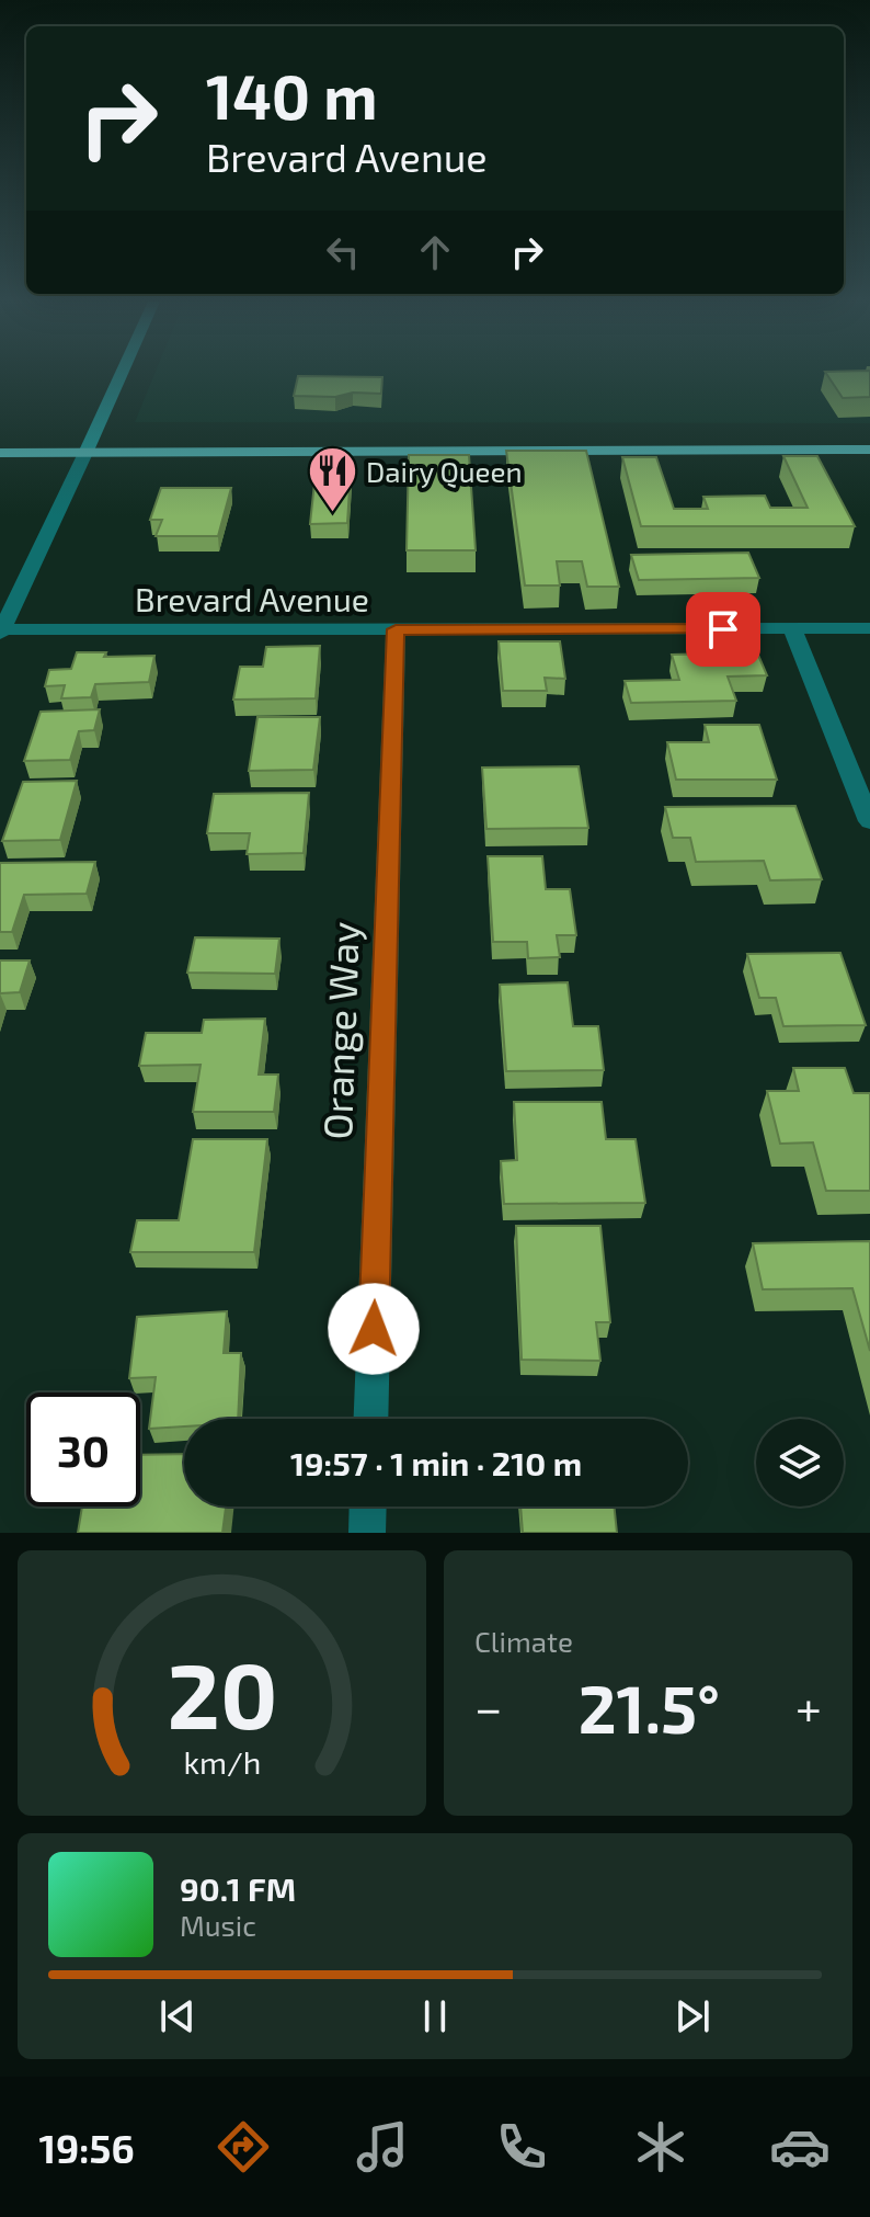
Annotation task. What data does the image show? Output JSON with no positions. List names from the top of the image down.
{
  "streets": {
    "street": ["Brevard Avenue", "Orange Way"]
  },
  "crossings": [
    ["Brevard Avenue", "Orange Way"]
  ],
  "places": {
    "restaurant": ["Dairy Queen"]
  },
  "page": {
    "turn": ["140 m", "Brevard Avenue"],
    "limit": "30",
    "trip": "19:57 · 1 min · 210 m",
    "tile": "Climate",
    "heat": ["−", "21.5°", "+"],
    "song": ["90.1 FM", "Music"],
    "tabs": "19:56",
    "gauge": ["20", "km/h"]
  }
}
